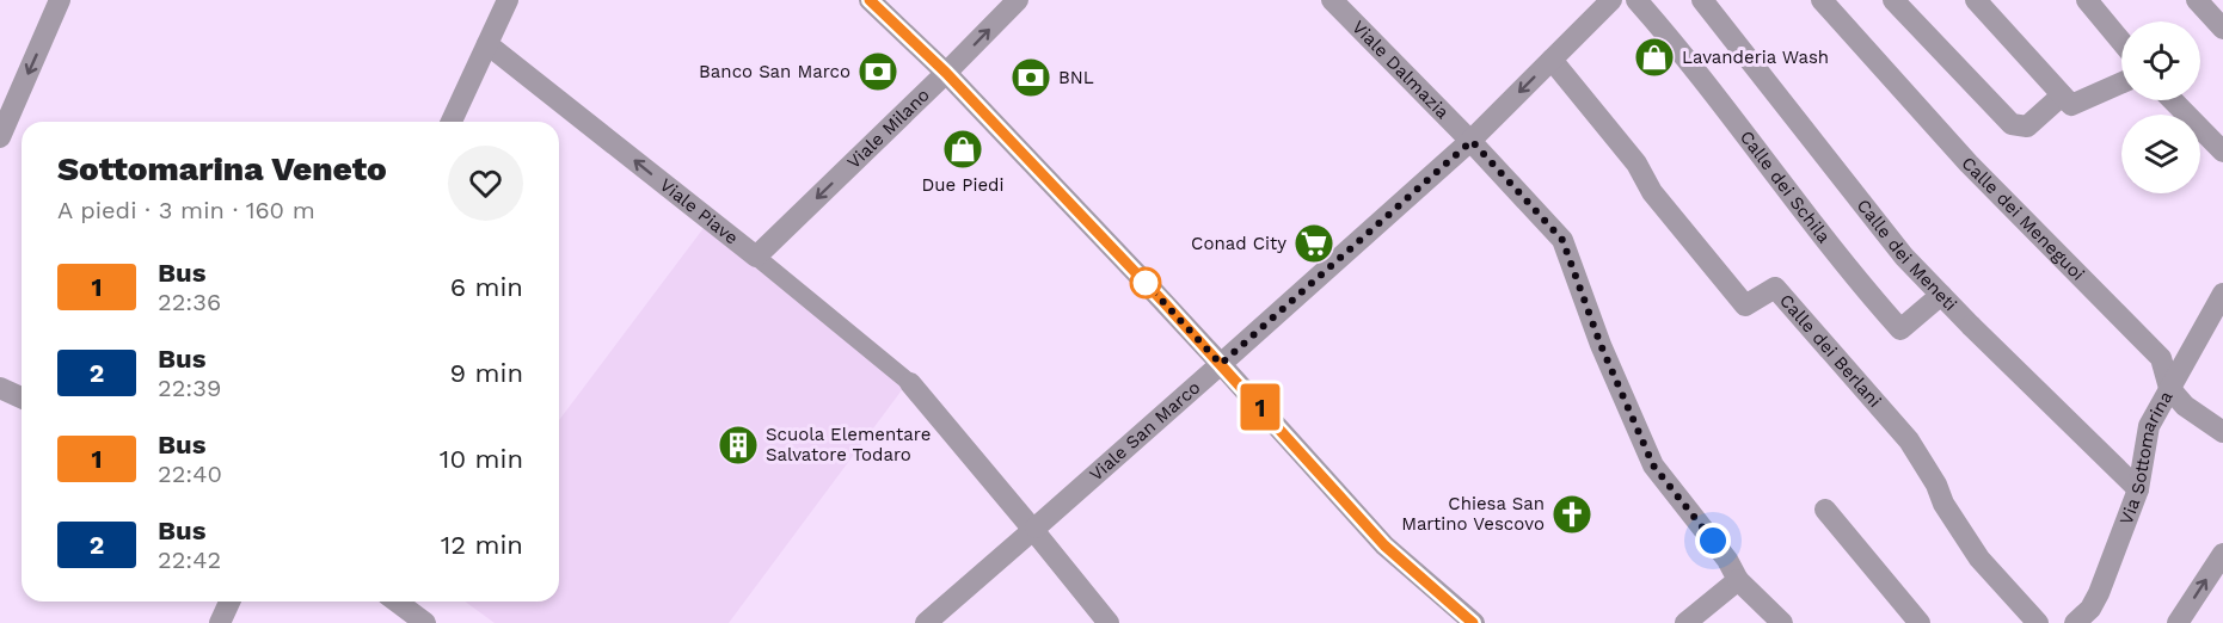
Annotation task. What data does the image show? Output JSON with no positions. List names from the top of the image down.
{
  "streets": {
    "street": [
      "Viale Dalmazia",
      "Viale Milano",
      "Calle dei Schila",
      "Viale Piave",
      "Calle dei Meneguoi",
      "Calle dei Meneti",
      "Calle dei Berlani",
      "Viale San Marco",
      "Via Sottomarina"
    ]
  },
  "crossings": [
    ["Viale Dalmazia", "Viale San Marco"],
    ["Viale Milano", "Viale Piave"],
    ["Calle dei Schila", "Calle dei Meneti"],
    ["Calle dei Meneguoi", "Via Sottomarina"],
    ["Calle dei Meneti", "Via Sottomarina"],
    ["Calle dei Berlani", "Viale San Marco"]
  ],
  "one_way": ["Viale Piave"],
  "places": {
    "shop": ["Lavanderia Wash", "Due Piedi"],
    "bank": ["Banco San Marco", "BNL"],
    "supermarket": ["Conad City"],
    "building": ["Scuola Elementare Salvatore Todaro"],
    "church": ["Chiesa San Martino Vescovo"]
  },
  "lines": ["bus line 1"],
  "page": {
    "on_map": "1",
    "heading": ["Sottomarina Veneto", "A piedi · 3 min · 160 m"],
    "list": [
      {
        "mark": "1",
        "name": "Bus",
        "note": "22:36",
        "value": "6 min"
      },
      {
        "mark": "2",
        "name": "Bus",
        "note": "22:39",
        "value": "9 min"
      },
      {
        "mark": "1",
        "name": "Bus",
        "note": "22:40",
        "value": "10 min"
      },
      {
        "mark": "2",
        "name": "Bus",
        "note": "22:42",
        "value": "12 min"
      }
    ]
  }
}
